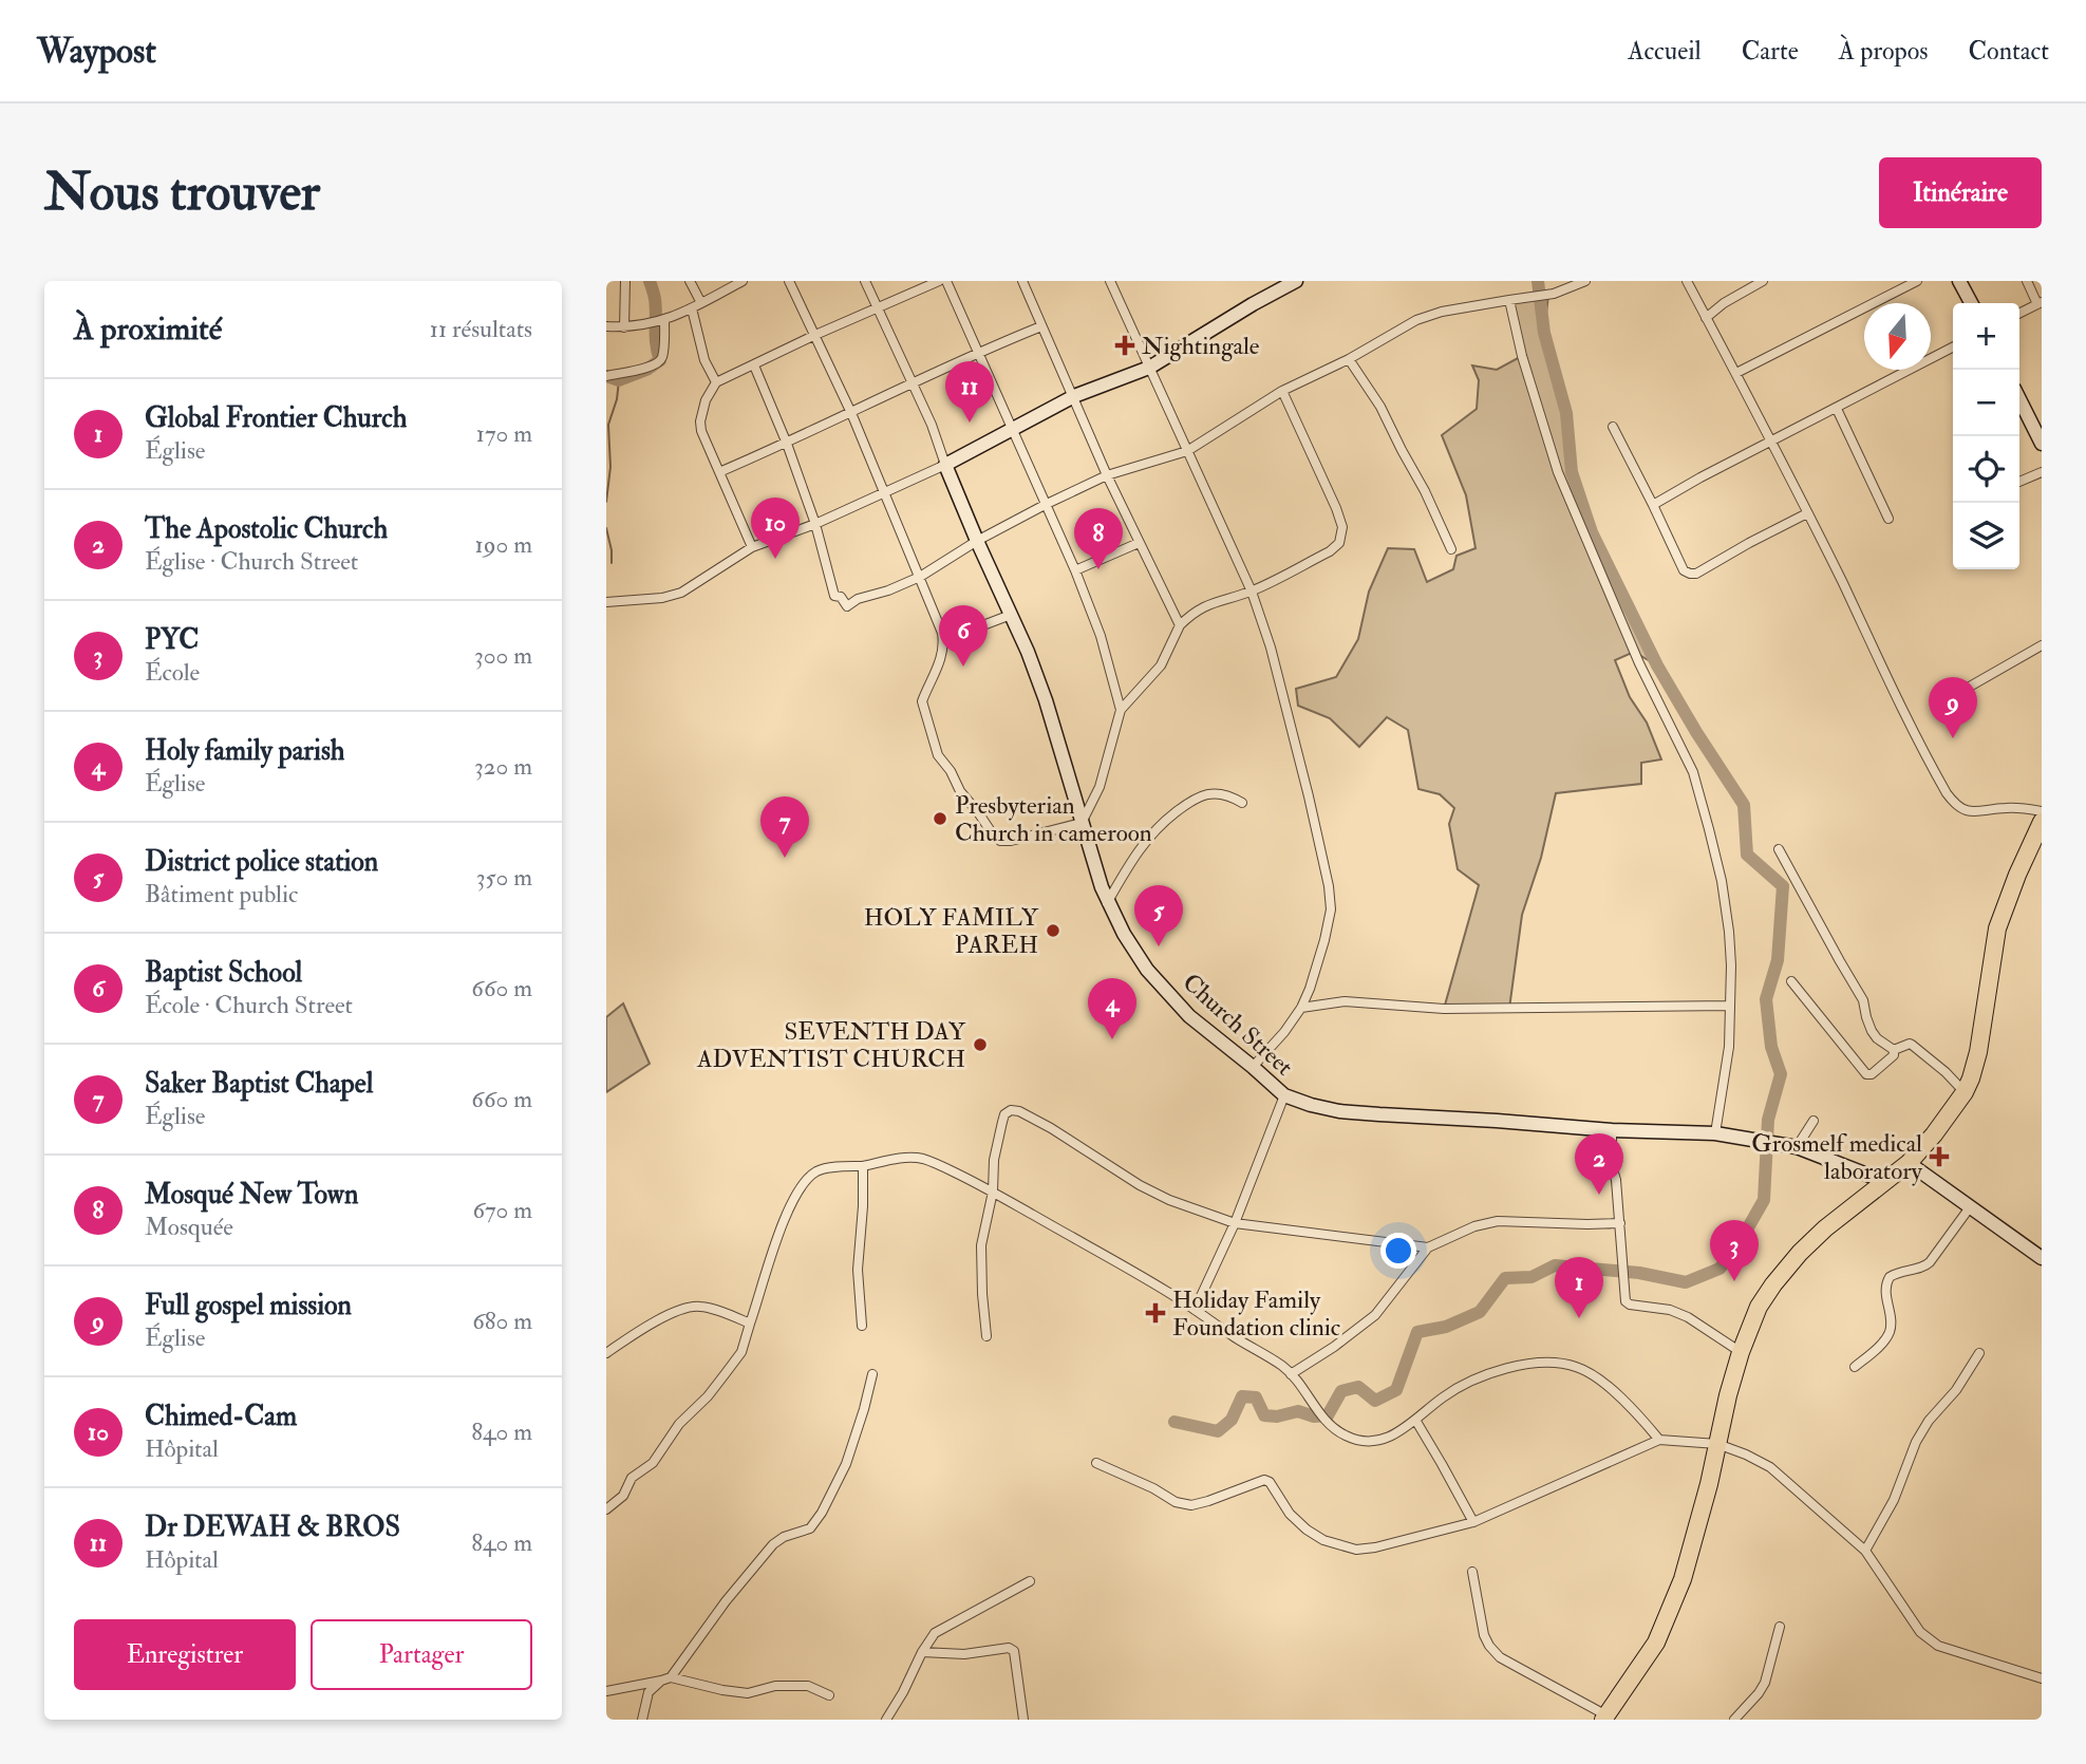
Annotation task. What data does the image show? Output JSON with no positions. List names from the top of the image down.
{
  "streets": {
    "main road": ["Church Street"]
  },
  "places": {
    "health": ["Nightingale", "Grosmelf medical laboratory", "Holiday Family Foundation clinic"],
    "other": ["Presbyterian Church in cameroon", "HOLY FAMILY PAREH", "SEVENTH DAY ADVENTIST CHURCH"]
  },
  "north": "bottom",
  "page": {
    "header": "Waypost",
    "nav": [
      "Accueil",
      "Carte",
      "À propos",
      "Contact"
    ],
    "buttons": [
      "Itinéraire",
      ["Enregistrer", "Partager"]
    ],
    "title": "Nous trouver",
    "heading": ["À proximité", "11 résultats"],
    "map_buttons": ["+", "−"],
    "pins": [
      "11",
      "10",
      "8",
      "6",
      "9",
      "7",
      "5",
      "4",
      "2",
      "3",
      "1"
    ],
    "list": [
      {
        "mark": "1",
        "name": "Global Frontier Church",
        "note": "Église",
        "value": "170 m"
      },
      {
        "mark": "2",
        "name": "The Apostolic Church",
        "note": "Église · Church Street",
        "value": "190 m"
      },
      {
        "mark": "3",
        "name": "PYC",
        "note": "École",
        "value": "300 m"
      },
      {
        "mark": "4",
        "name": "Holy family parish",
        "note": "Église",
        "value": "320 m"
      },
      {
        "mark": "5",
        "name": "District police station",
        "note": "Bâtiment public",
        "value": "350 m"
      },
      {
        "mark": "6",
        "name": "Baptist School",
        "note": "École · Church Street",
        "value": "660 m"
      },
      {
        "mark": "7",
        "name": "Saker Baptist Chapel",
        "note": "Église",
        "value": "660 m"
      },
      {
        "mark": "8",
        "name": "Mosqué New Town",
        "note": "Mosquée",
        "value": "670 m"
      },
      {
        "mark": "9",
        "name": "Full gospel mission",
        "note": "Église",
        "value": "680 m"
      },
      {
        "mark": "10",
        "name": "Chimed-Cam",
        "note": "Hôpital",
        "value": "840 m"
      },
      {
        "mark": "11",
        "name": "Dr DEWAH & BROS",
        "note": "Hôpital",
        "value": "840 m"
      }
    ]
  }
}
